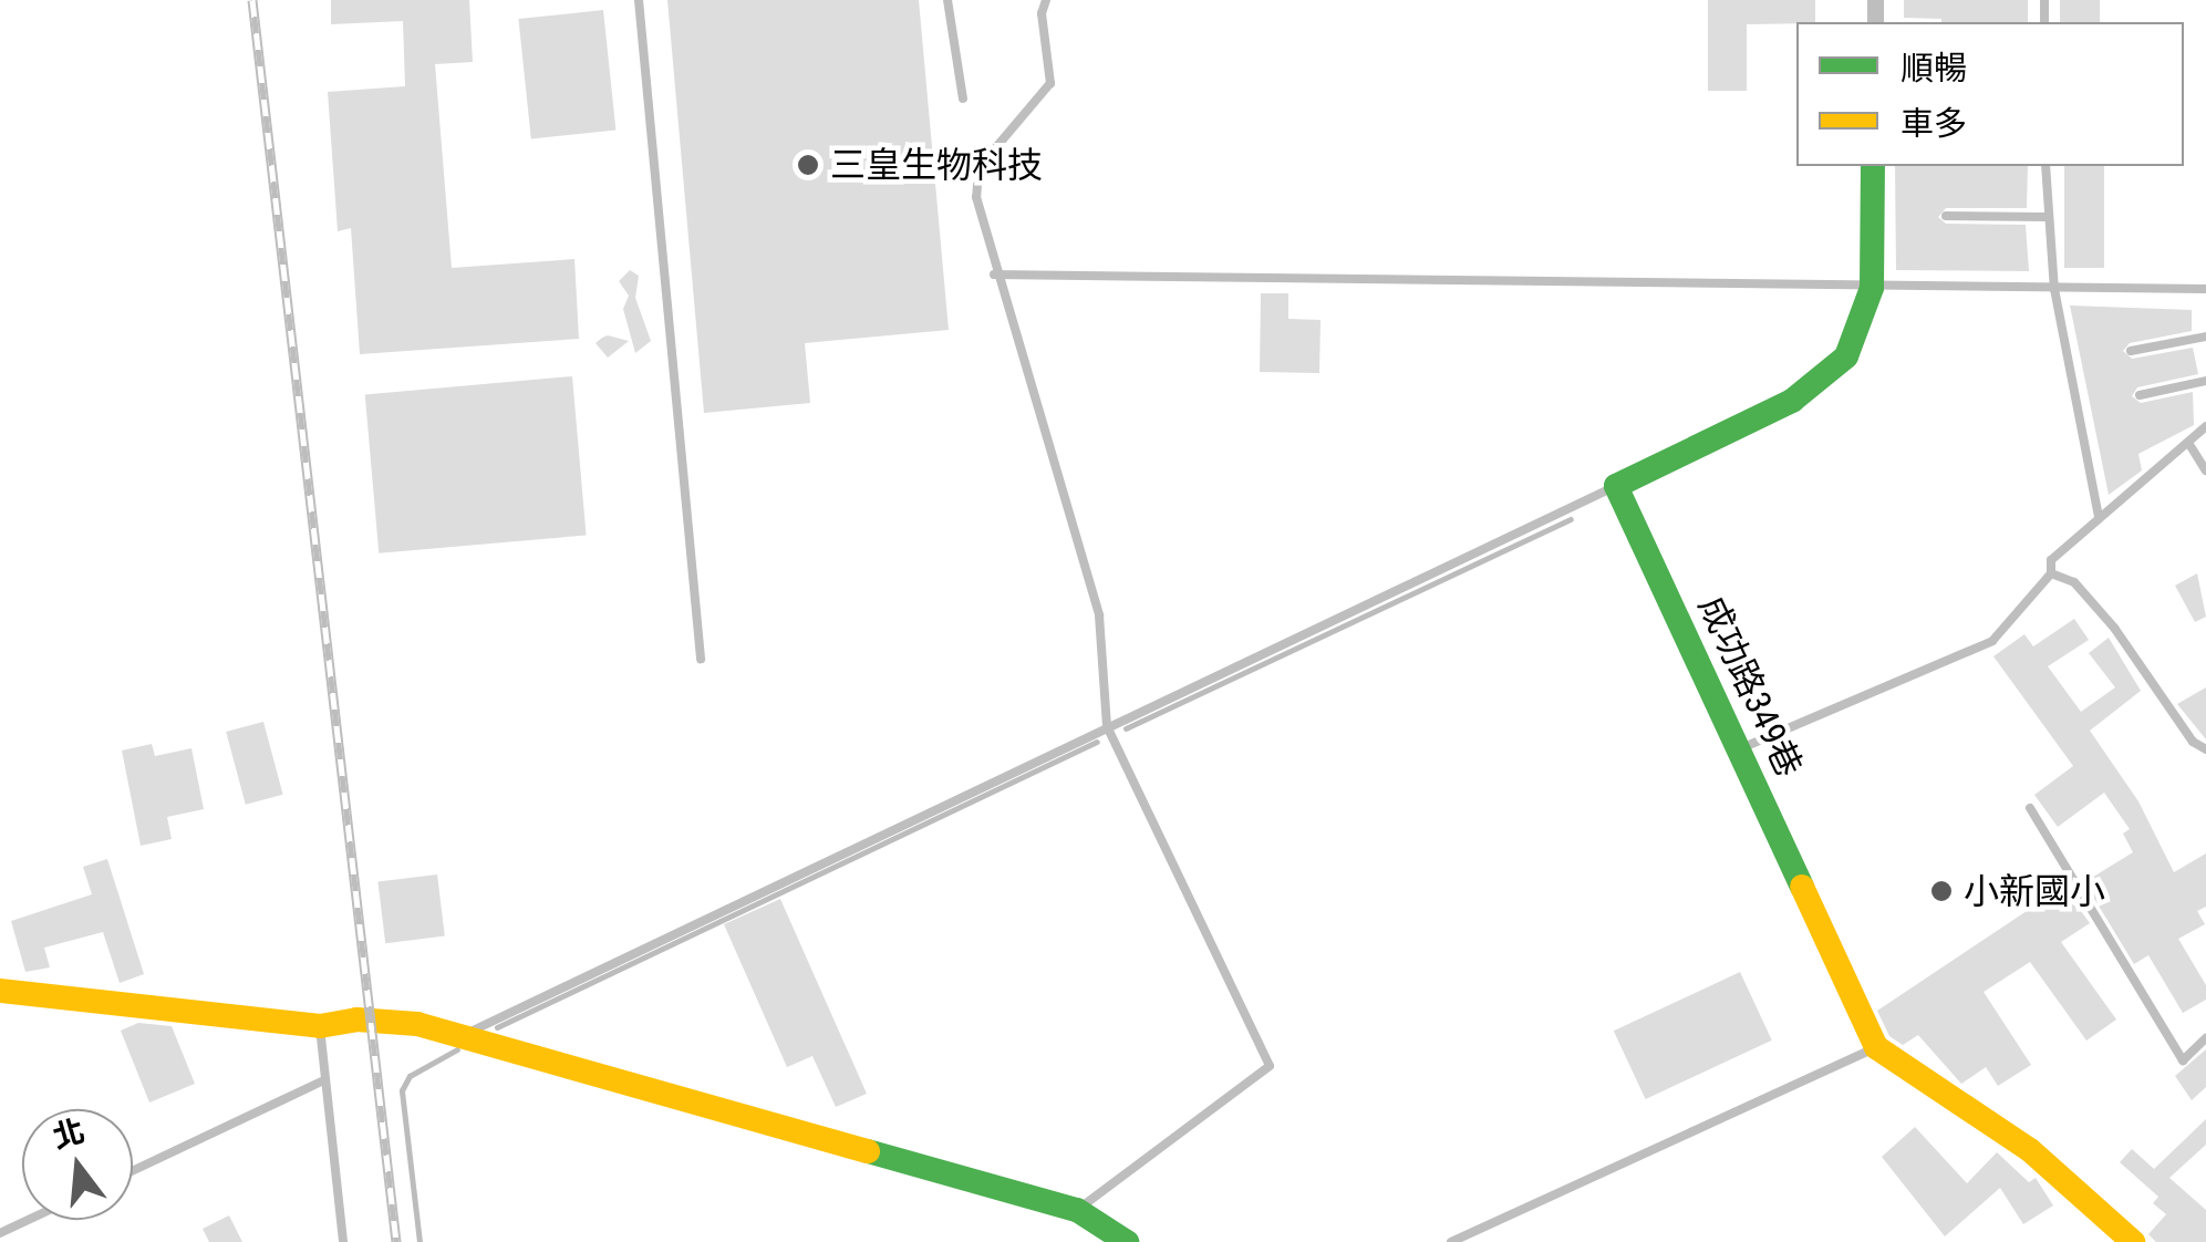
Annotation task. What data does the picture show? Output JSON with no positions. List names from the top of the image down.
{
  "streets": {
    "street": ["成功路349巷"]
  },
  "places": ["三皇生物科技", "小新國小"],
  "legend": ["順暢", "車多"],
  "north": "top"
}
